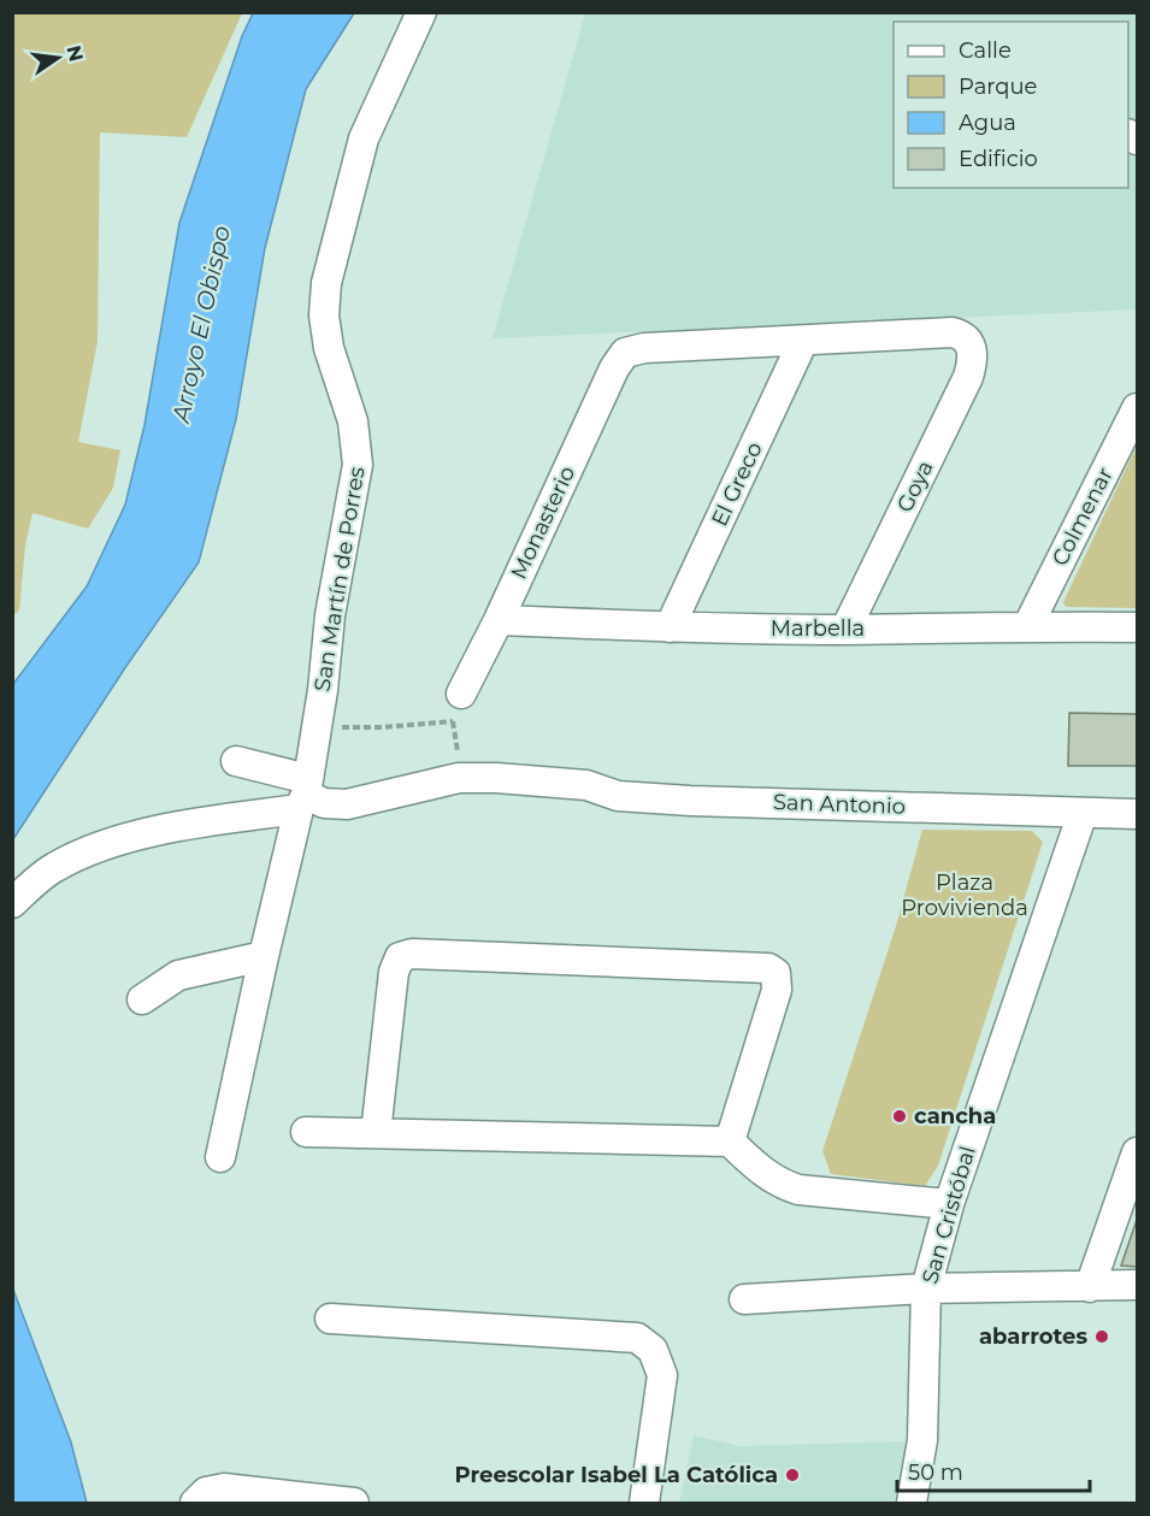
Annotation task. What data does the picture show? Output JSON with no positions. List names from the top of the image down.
{
  "streets": {
    "street": [
      "El Greco",
      "Goya",
      "Colmenar",
      "Monasterio",
      "San Martín de Porres",
      "Marbella",
      "San Antonio",
      "San Cristóbal"
    ]
  },
  "crossings": [
    ["El Greco", "Goya"],
    ["El Greco", "Monasterio"],
    ["El Greco", "Marbella"],
    ["Goya", "Monasterio"],
    ["Goya", "Marbella"],
    ["Colmenar", "Marbella"],
    ["Monasterio", "Marbella"],
    ["San Martín de Porres", "San Antonio"],
    ["San Antonio", "San Cristóbal"]
  ],
  "water": ["Arroyo El Obispo"],
  "parks": ["Plaza Provivienda"],
  "places": ["cancha", "abarrotes", "Preescolar Isabel La Católica"],
  "legend": [
    "Calle",
    "Parque",
    "Agua",
    "Edificio"
  ],
  "scale_bar": "50 m",
  "north": "right"
}
